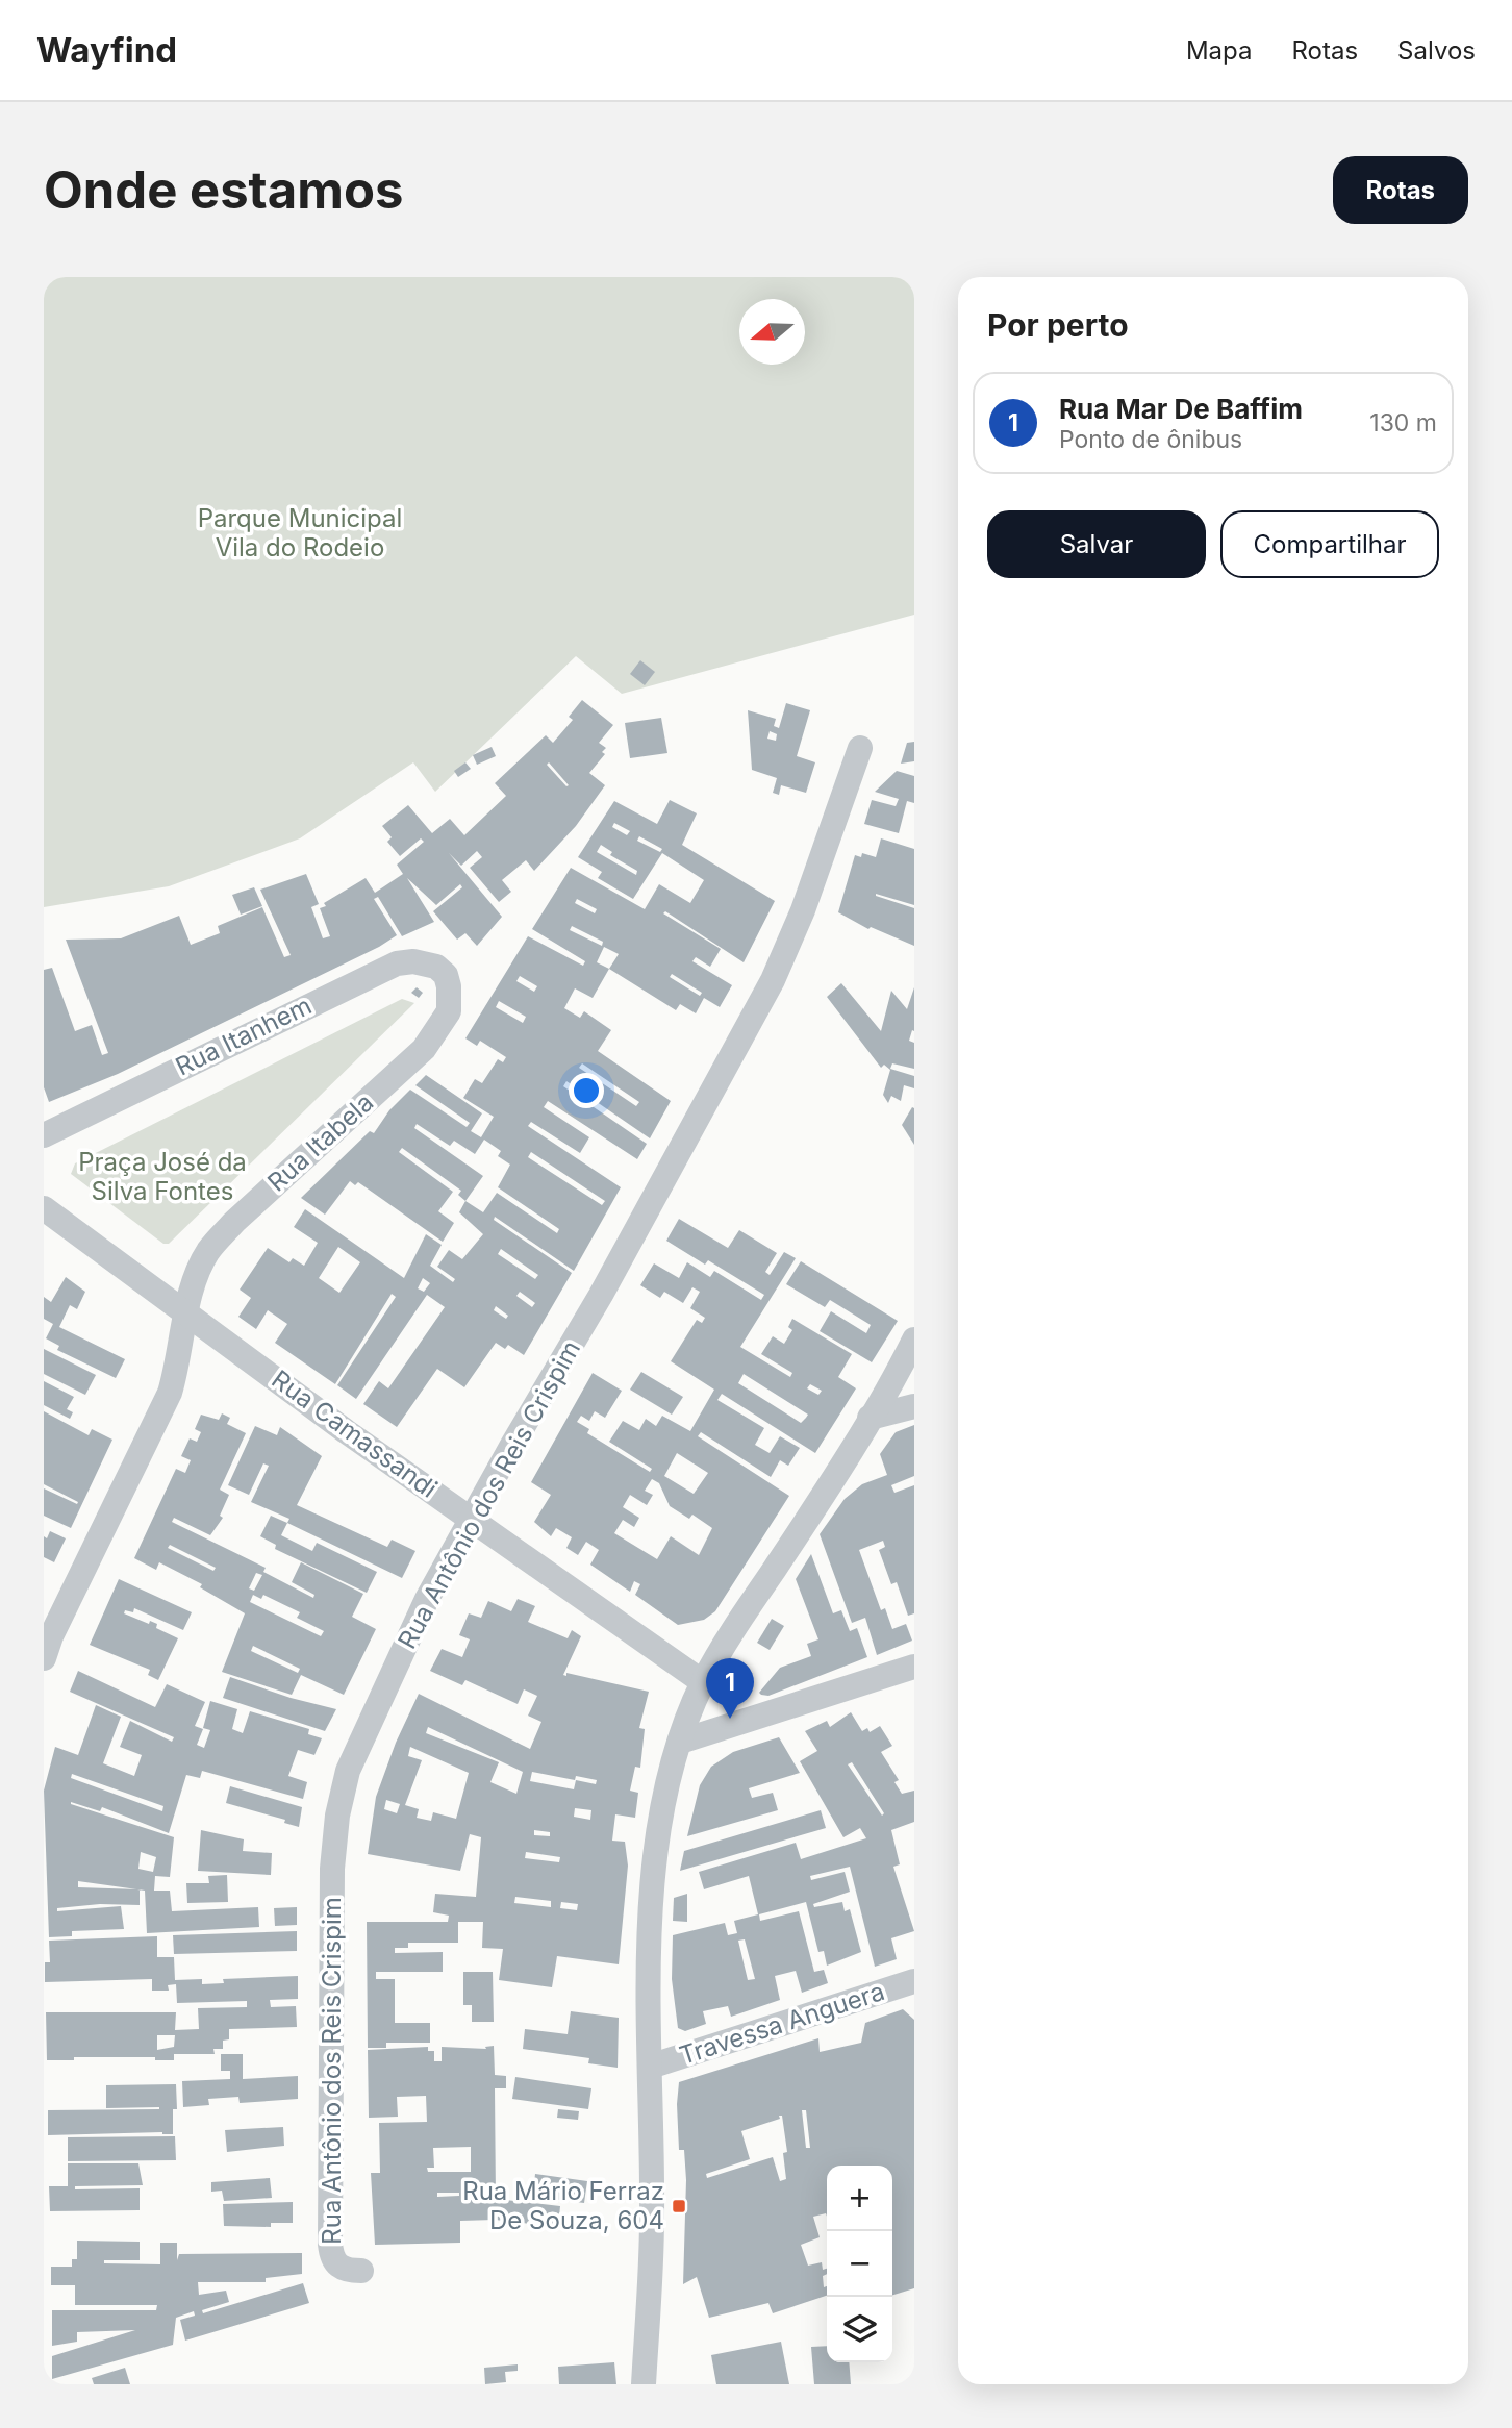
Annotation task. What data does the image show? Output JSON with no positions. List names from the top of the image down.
{
  "streets": {
    "street": [
      "Rua Itanhem",
      "Rua Itabela",
      "Rua Camassandi",
      "Rua Antônio dos Reis Crispim",
      "Travessa Anguera"
    ]
  },
  "crossings": [
    ["Rua Itanhem", "Rua Itabela"],
    ["Rua Itabela", "Rua Camassandi"],
    ["Rua Camassandi", "Rua Antônio dos Reis Crispim"]
  ],
  "parks": ["Parque Municipal Vila do Rodeio", "Praça José da Silva Fontes"],
  "places": {
    "transit": ["Rua Mário Ferraz De Souza, 604"]
  },
  "north": "left",
  "page": {
    "header": "Wayfind",
    "nav": ["Mapa", "Rotas", "Salvos"],
    "buttons": [
      "Rotas",
      ["Salvar", "Compartilhar"]
    ],
    "title": "Onde estamos",
    "heading": "Por perto",
    "list": [
      {
        "mark": "1",
        "name": "Rua Mar De Baffim",
        "note": "Ponto de ônibus",
        "value": "130 m"
      }
    ],
    "pins": "1",
    "map_buttons": ["+", "−"]
  }
}
